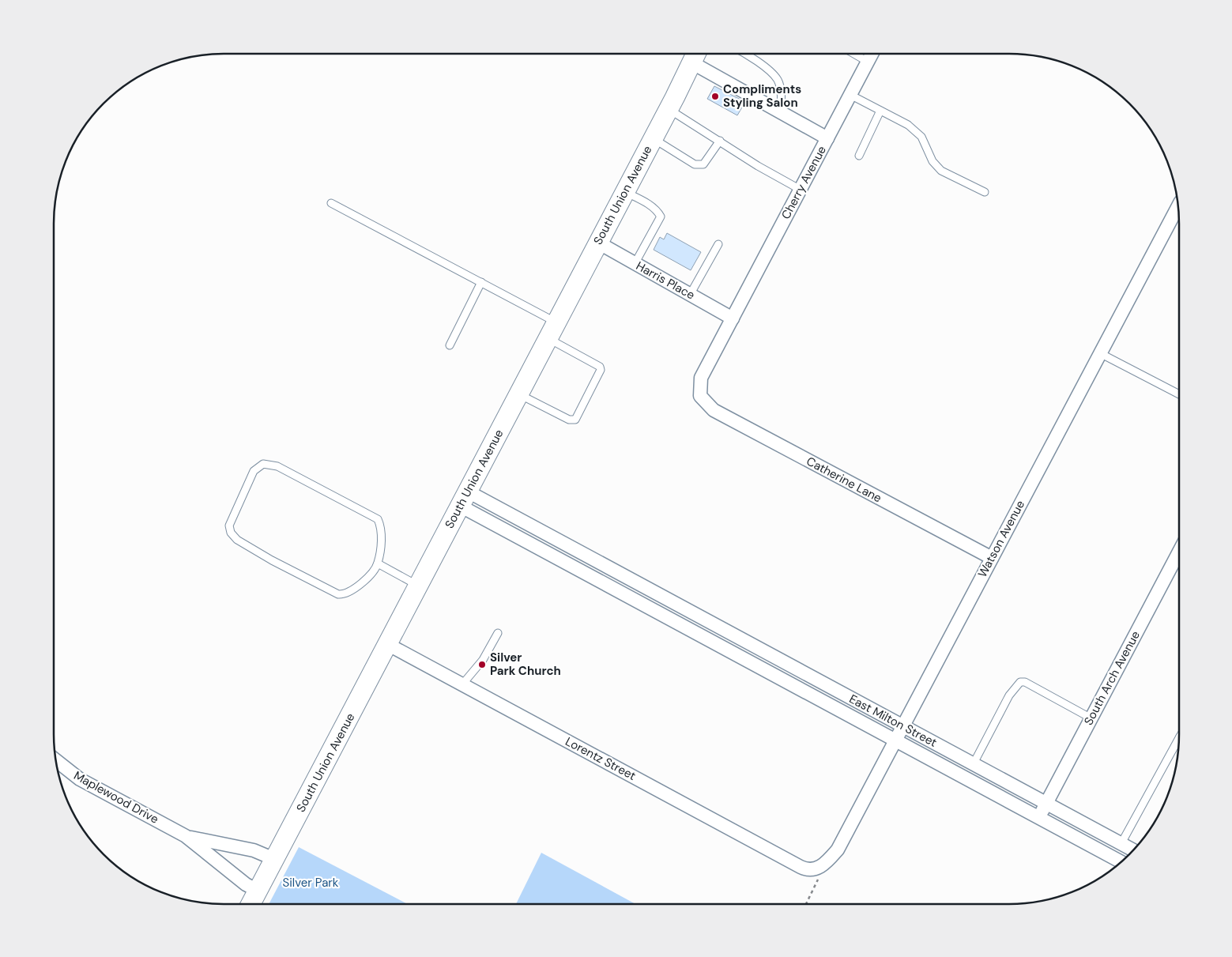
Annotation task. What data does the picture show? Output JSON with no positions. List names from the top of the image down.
{
  "streets": {
    "main road": ["South Union Avenue"],
    "street": [
      "Cherry Avenue",
      "Harris Place",
      "Catherine Lane",
      "Watson Avenue",
      "South Arch Avenue",
      "East Milton Street",
      "Lorentz Street",
      "Maplewood Drive"
    ]
  },
  "crossings": [
    ["Cherry Avenue", "Harris Place"],
    ["Cherry Avenue", "Catherine Lane"],
    ["South Union Avenue", "Harris Place"],
    ["South Union Avenue", "East Milton Street"],
    ["South Union Avenue", "Lorentz Street"],
    ["South Union Avenue", "Maplewood Drive"],
    ["Catherine Lane", "Watson Avenue"],
    ["Watson Avenue", "East Milton Street"],
    ["Watson Avenue", "Lorentz Street"],
    ["South Arch Avenue", "East Milton Street"]
  ],
  "parks": ["Silver Park"],
  "places": ["Compliments Styling Salon", "Silver Park Church"]
}
